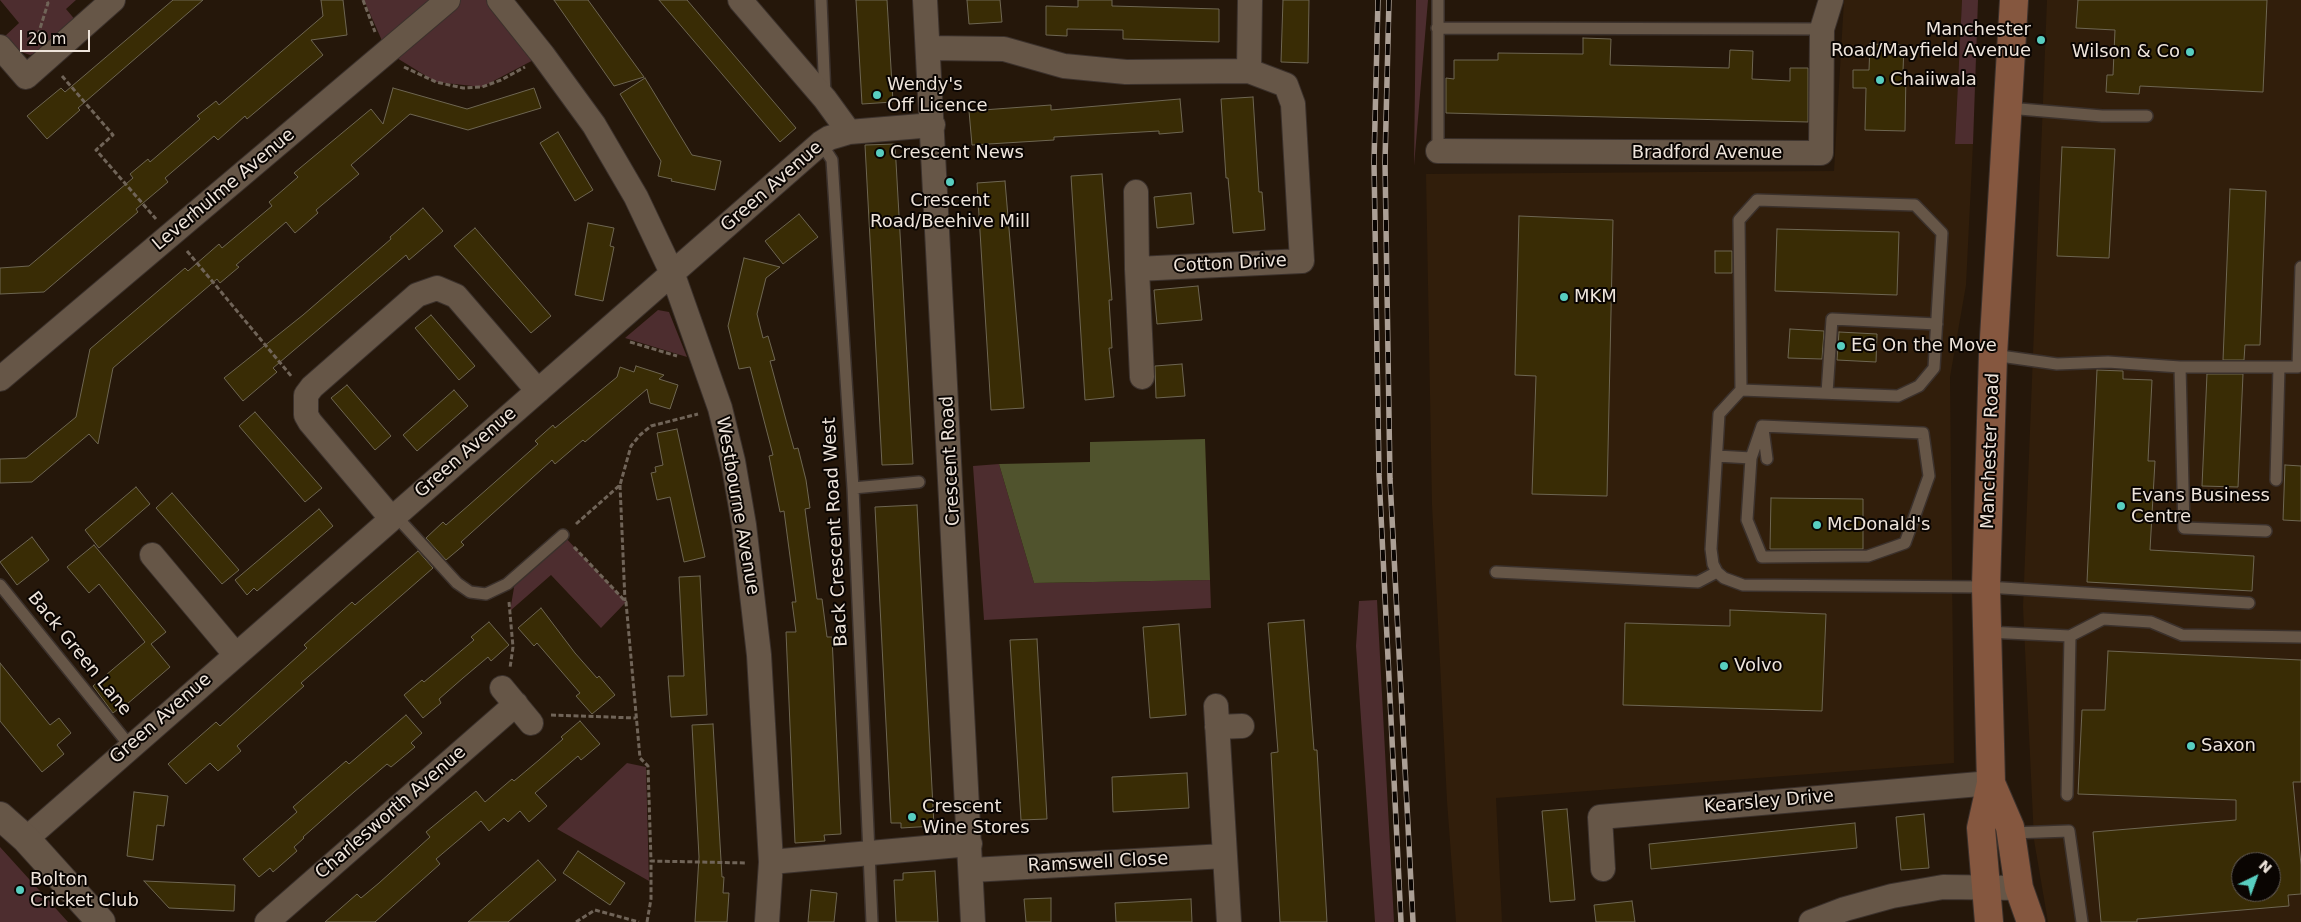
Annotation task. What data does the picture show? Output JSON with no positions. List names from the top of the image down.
{
  "streets": {
    "main road": ["Manchester Road"],
    "street": [
      "Bradford Avenue",
      "Green Avenue",
      "Leverhulme Avenue",
      "Cotton Drive",
      "Crescent Road",
      "Westbourne Avenue",
      "Kearsley Drive",
      "Charlesworth Avenue",
      "Ramswell Close"
    ],
    "lane": ["Back Crescent Road West", "Back Green Lane"]
  },
  "crossings": [
    ["Green Avenue", "Crescent Road"],
    ["Green Avenue", "Westbourne Avenue"],
    ["Green Avenue", "Back Crescent Road West"],
    ["Green Avenue", "Back Green Lane"],
    ["Manchester Road", "Kearsley Drive"],
    ["Crescent Road", "Ramswell Close"]
  ],
  "places": [
    "Manchester Road/Mayfield Avenue",
    "Wilson & Co",
    "Chaiiwala",
    "Wendy's Off Licence",
    "Crescent News",
    "Crescent Road/Beehive Mill",
    "MKM",
    "EG On the Move",
    "Evans Business Centre",
    "McDonald's",
    "Volvo",
    "Saxon",
    "Crescent Wine Stores",
    "Bolton Cricket Club"
  ],
  "scale_bar": "20 m",
  "north": "top right"
}
